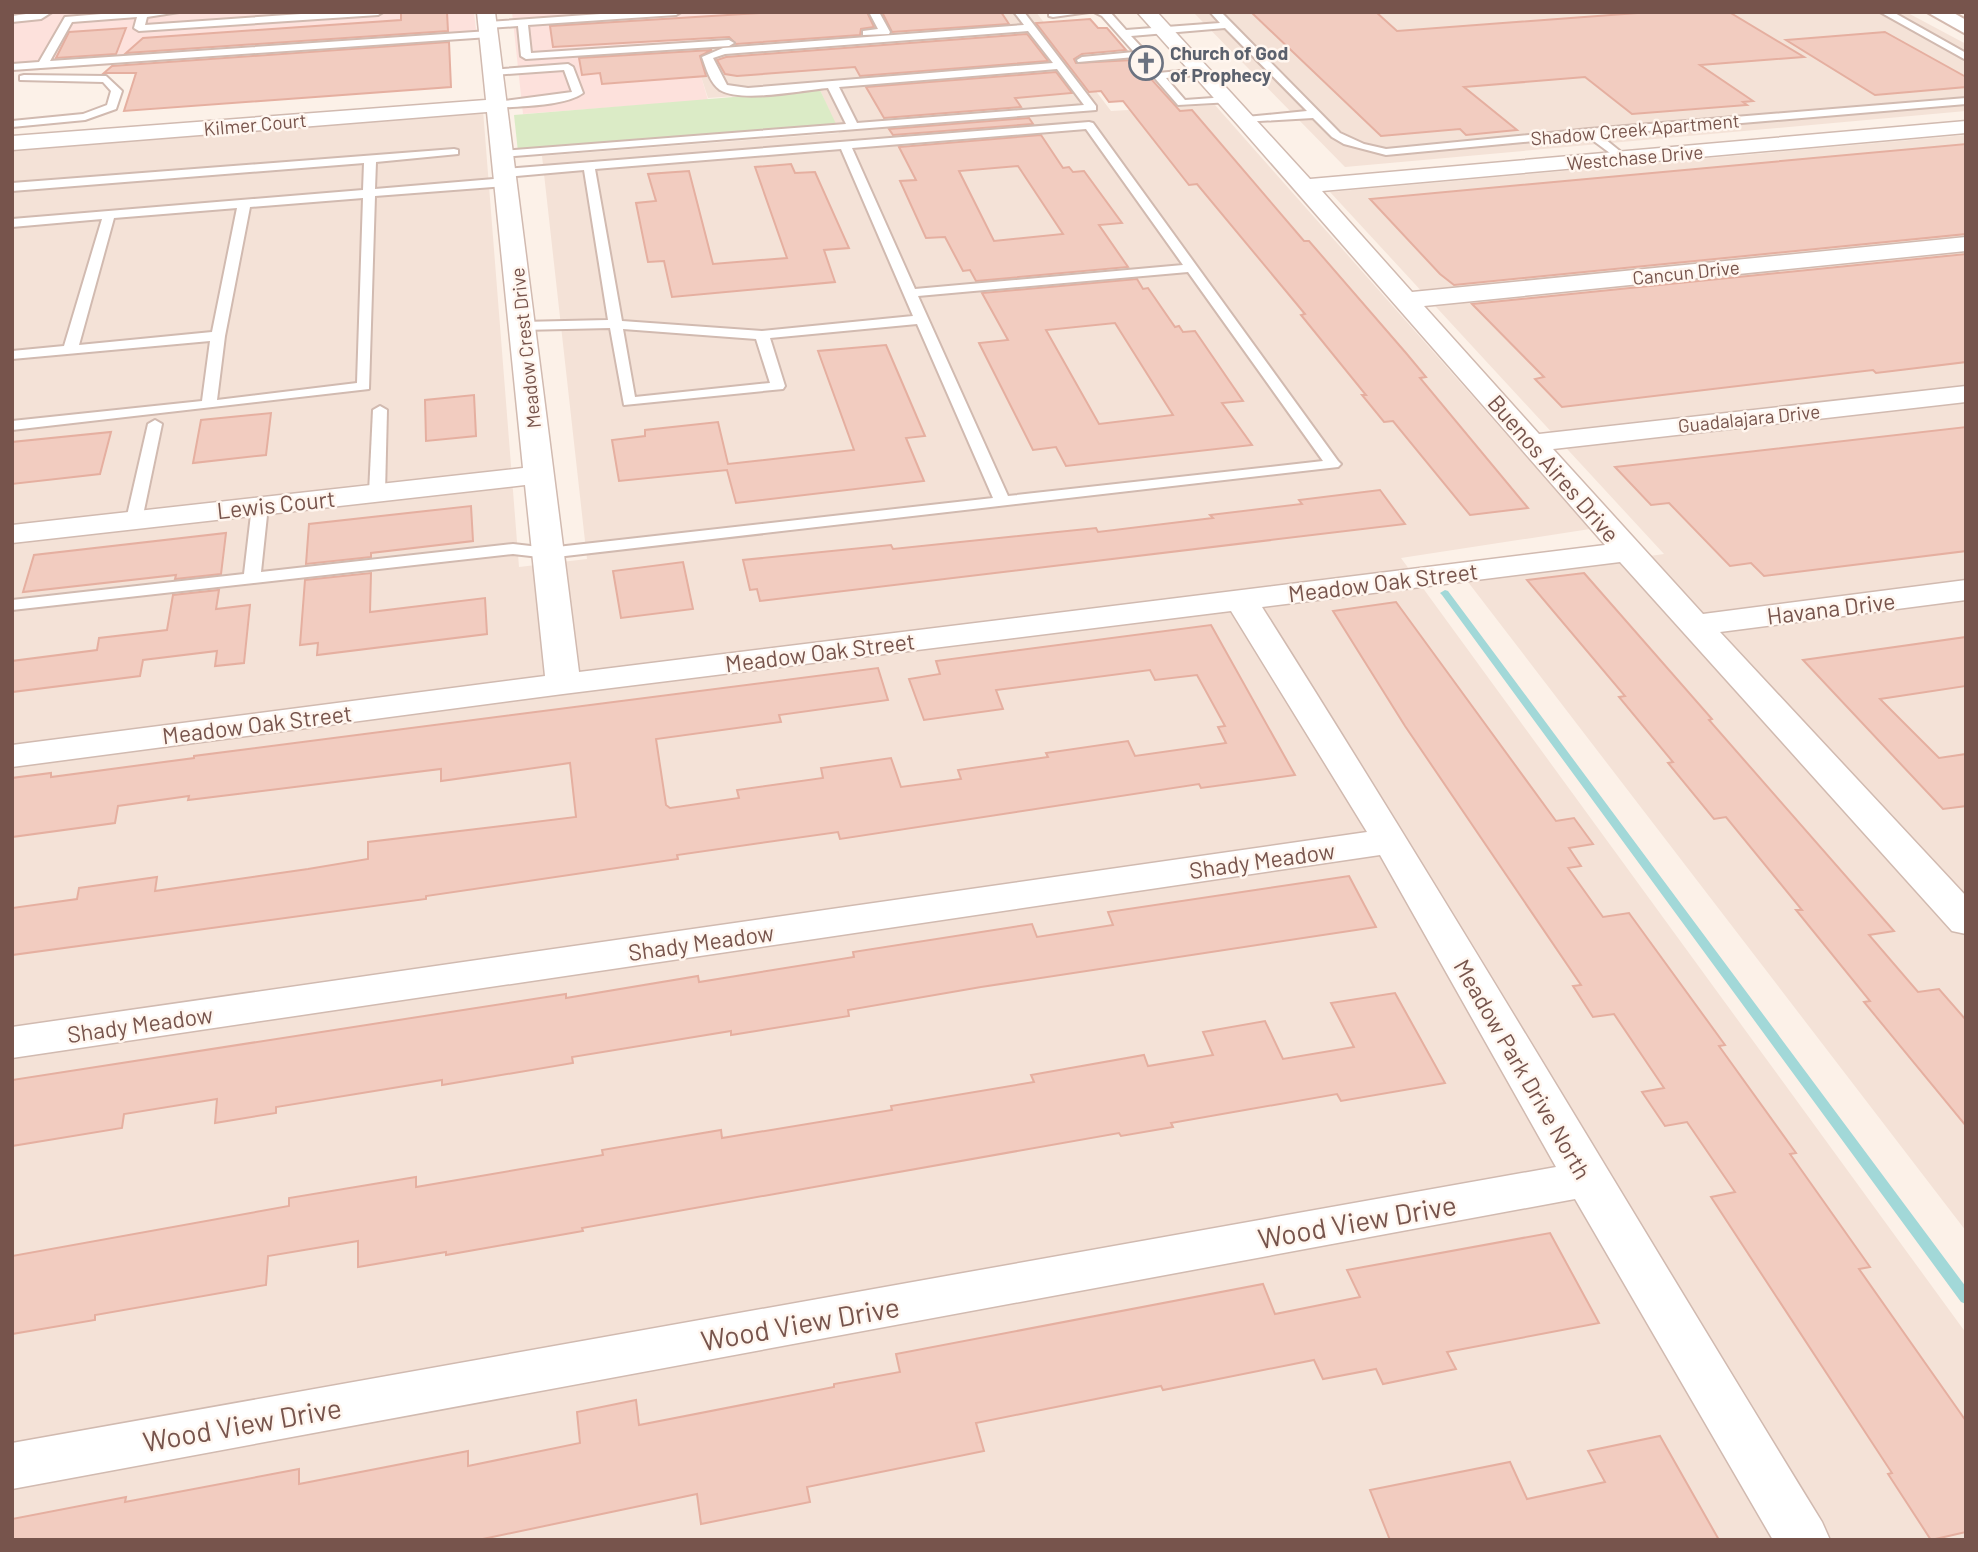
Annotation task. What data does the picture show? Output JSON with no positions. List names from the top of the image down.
{
  "streets": {
    "street": [
      "Kilmer Court",
      "Westchase Drive",
      "Cancun Drive",
      "Meadow Crest Drive",
      "Guadalajara Drive",
      "Buenos Aires Drive",
      "Lewis Court",
      "Meadow Oak Street",
      "Havana Drive",
      "Shady Meadow",
      "Meadow Park Drive North",
      "Wood View Drive"
    ],
    "lane": ["Shadow Creek Apartment"]
  },
  "crossings": [
    ["Kilmer Court", "Meadow Crest Drive"],
    ["Westchase Drive", "Buenos Aires Drive"],
    ["Cancun Drive", "Buenos Aires Drive"],
    ["Meadow Crest Drive", "Lewis Court"],
    ["Meadow Crest Drive", "Meadow Oak Street"],
    ["Guadalajara Drive", "Buenos Aires Drive"],
    ["Buenos Aires Drive", "Meadow Oak Street"],
    ["Buenos Aires Drive", "Havana Drive"],
    ["Meadow Oak Street", "Meadow Park Drive North"],
    ["Shady Meadow", "Meadow Park Drive North"],
    ["Meadow Park Drive North", "Wood View Drive"]
  ],
  "places": {
    "church": ["Church of God of Prophecy"]
  }
}
